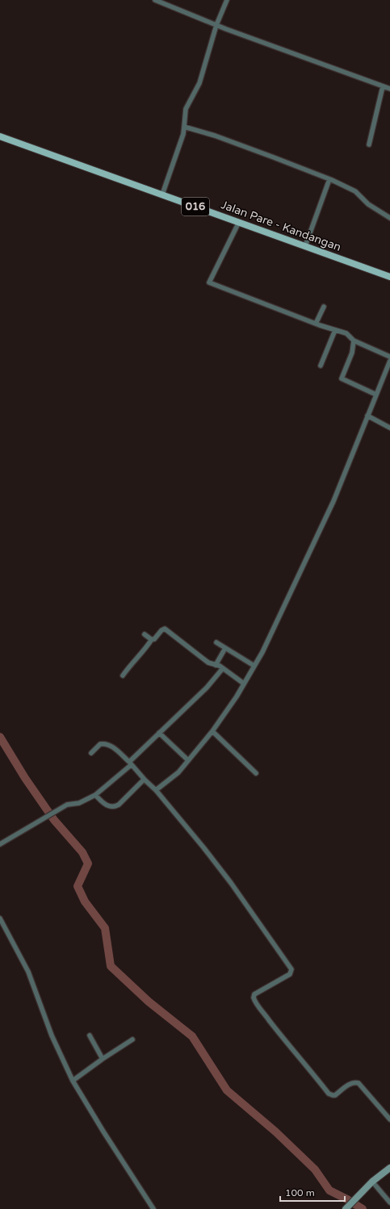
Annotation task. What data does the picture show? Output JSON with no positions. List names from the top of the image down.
{
  "streets": {
    "main road": ["016", "Jalan Pare - Kandangan"]
  },
  "scale_bar": "100 m"
}
